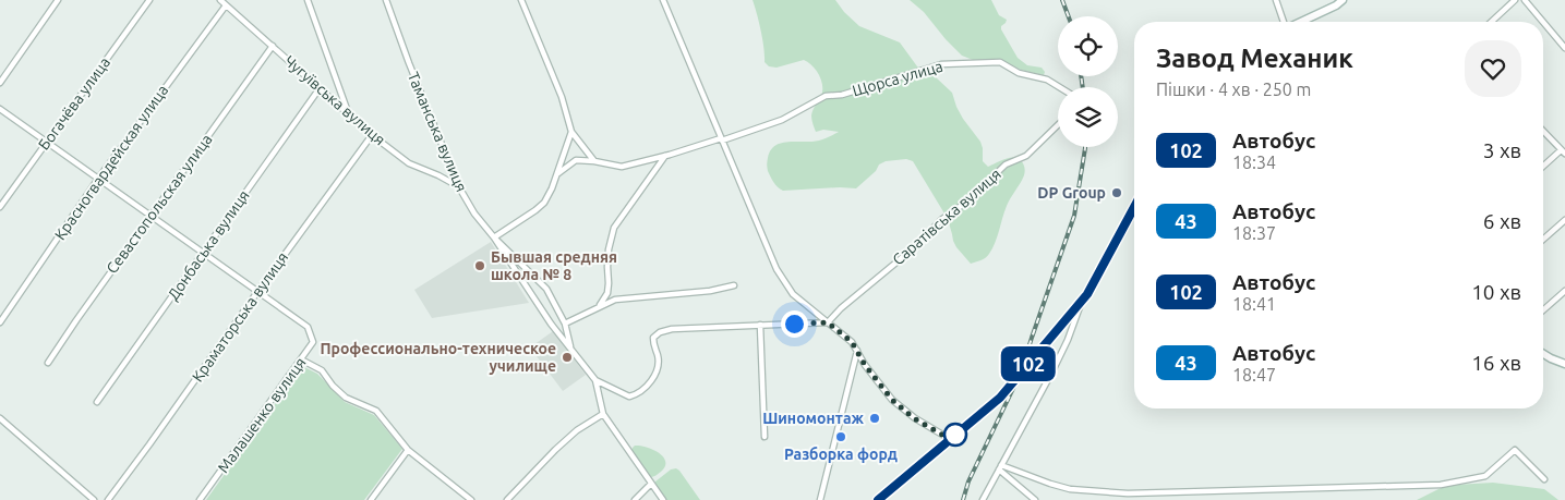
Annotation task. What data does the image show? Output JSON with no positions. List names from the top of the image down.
{
  "streets": {
    "street": [
      "Щорса улица",
      "Чугуївська вулиця",
      "Богачёва улица",
      "Таманська вулиця",
      "Красногвардейская улица",
      "Севастопольская улица",
      "Саратівська вулиця",
      "Донбаська вулиця",
      "Краматорська вулиця",
      "Малашенко вулиця"
    ]
  },
  "crossings": [
    ["Чугуївська вулиця", "Таманська вулиця"],
    ["Чугуївська вулиця", "Красногвардейская улица"],
    ["Чугуївська вулиця", "Севастопольская улица"],
    ["Чугуївська вулиця", "Донбаська вулиця"],
    ["Чугуївська вулиця", "Краматорська вулиця"],
    ["Краматорська вулиця", "Малашенко вулиця"]
  ],
  "places": [
    "DP Group",
    "Бывшая средняя школа № 8",
    "Профессионально-техническое училище",
    "Шиномонтаж",
    "Разборка форд"
  ],
  "lines": ["bus line 102"],
  "page": {
    "on_map": "102",
    "heading": ["Завод Механик", "Пішки · 4 хв · 250 m"],
    "list": [
      {
        "mark": "102",
        "name": "Автобус",
        "note": "18:34",
        "value": "3 хв"
      },
      {
        "mark": "43",
        "name": "Автобус",
        "note": "18:37",
        "value": "6 хв"
      },
      {
        "mark": "102",
        "name": "Автобус",
        "note": "18:41",
        "value": "10 хв"
      },
      {
        "mark": "43",
        "name": "Автобус",
        "note": "18:47",
        "value": "16 хв"
      }
    ]
  }
}
